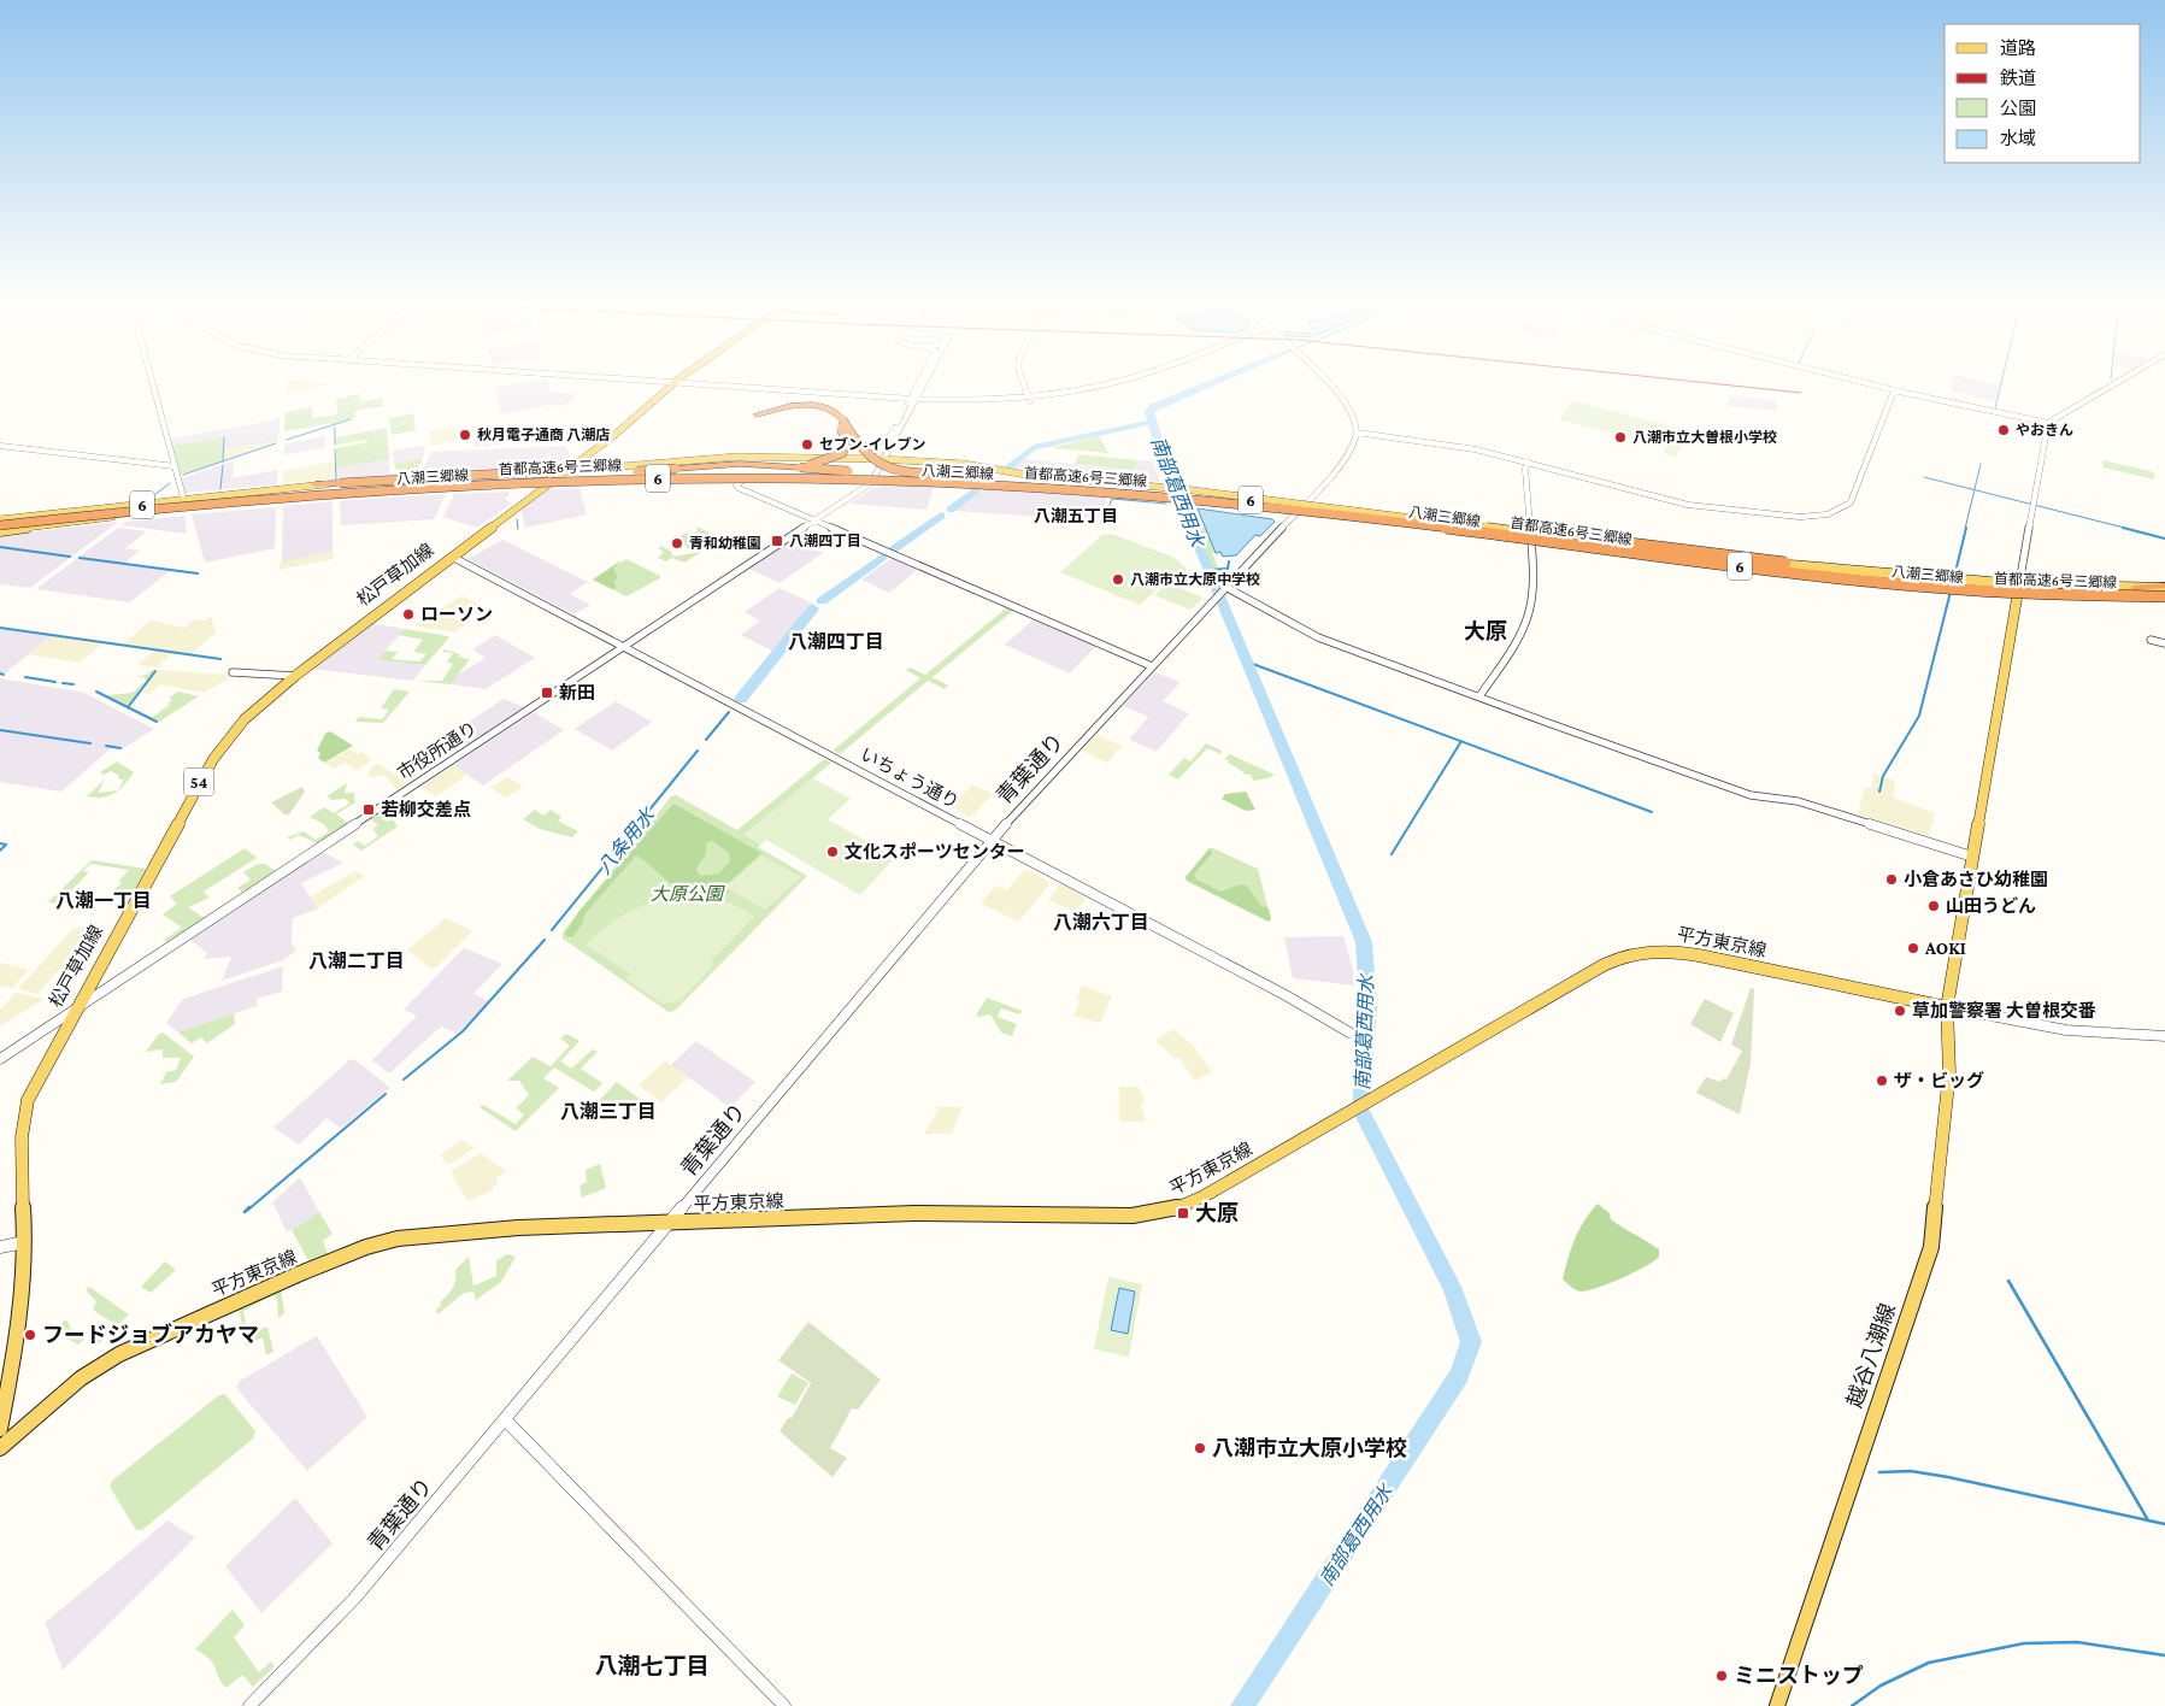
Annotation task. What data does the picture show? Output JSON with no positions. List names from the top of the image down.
{
  "streets": {
    "highway": ["首都高速6号三郷線", "6"],
    "main road": [
      "八潮三郷線",
      "松戸草加線",
      "54",
      "平方東京線",
      "越谷八潮線"
    ],
    "street": ["市役所通り", "青葉通り", "いちょう通り"]
  },
  "crossings": [
    ["首都高速6号三郷線", "八潮三郷線"],
    ["首都高速6号三郷線", "松戸草加線"],
    ["八潮三郷線", "松戸草加線"],
    ["八潮三郷線", "市役所通り"],
    ["八潮三郷線", "青葉通り"],
    ["松戸草加線", "市役所通り"],
    ["松戸草加線", "いちょう通り"],
    ["市役所通り", "いちょう通り"],
    ["青葉通り", "いちょう通り"],
    ["青葉通り", "平方東京線"],
    ["平方東京線", "越谷八潮線"]
  ],
  "districts": [
    "八潮五丁目",
    "大原",
    "八潮四丁目",
    "八潮一丁目",
    "八潮六丁目",
    "八潮二丁目",
    "八潮三丁目",
    "八潮七丁目"
  ],
  "water": ["南部葛西用水", "八条用水"],
  "parks": ["大原公園"],
  "places": {
    "other": [
      "やおきん",
      "秋月電子通商 八潮店",
      "八潮市立大曽根小学校",
      "セブン-イレブン",
      "青和幼稚園",
      "八潮市立大原中学校",
      "ローソン",
      "文化スポーツセンター",
      "小倉あさひ幼稚園",
      "山田うどん",
      "AOKI",
      "草加警察署 大曽根交番",
      "ザ・ビッグ",
      "フードジョブアカヤマ",
      "八潮市立大原小学校",
      "ミニストップ"
    ],
    "transit": [
      "八潮四丁目",
      "新田",
      "若柳交差点",
      "大原"
    ]
  },
  "legend": [
    "道路",
    "鉄道",
    "公園",
    "水域"
  ]
}
